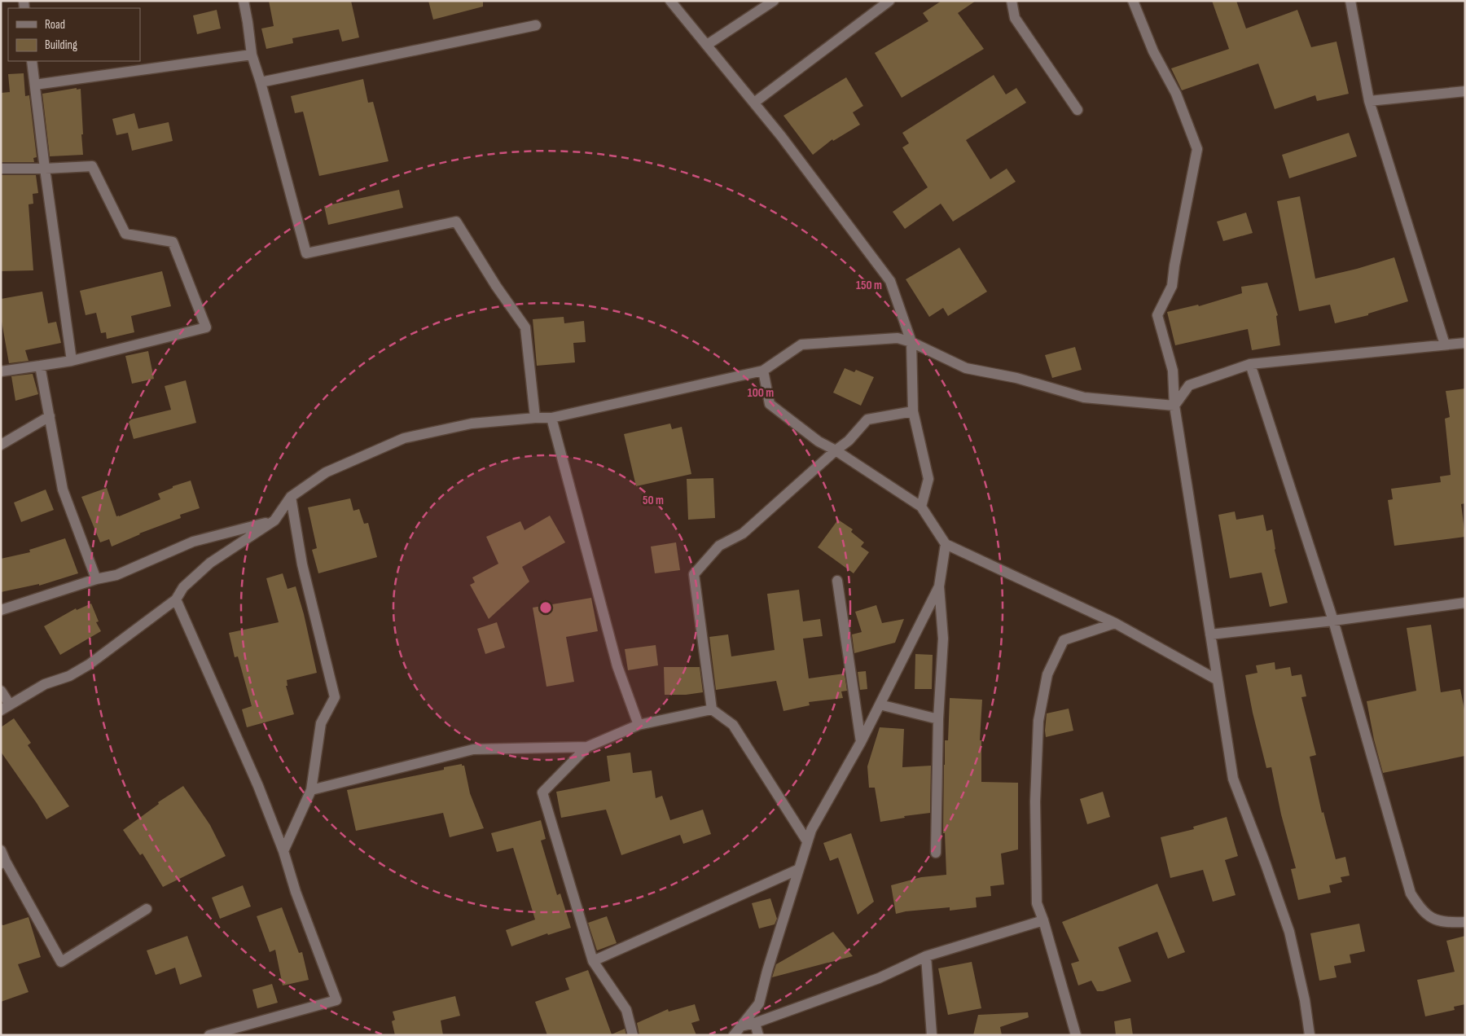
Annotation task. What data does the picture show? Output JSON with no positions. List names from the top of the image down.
{
  "legend": ["Road", "Building"],
  "rings": ["150 m", "100 m", "50 m"]
}
